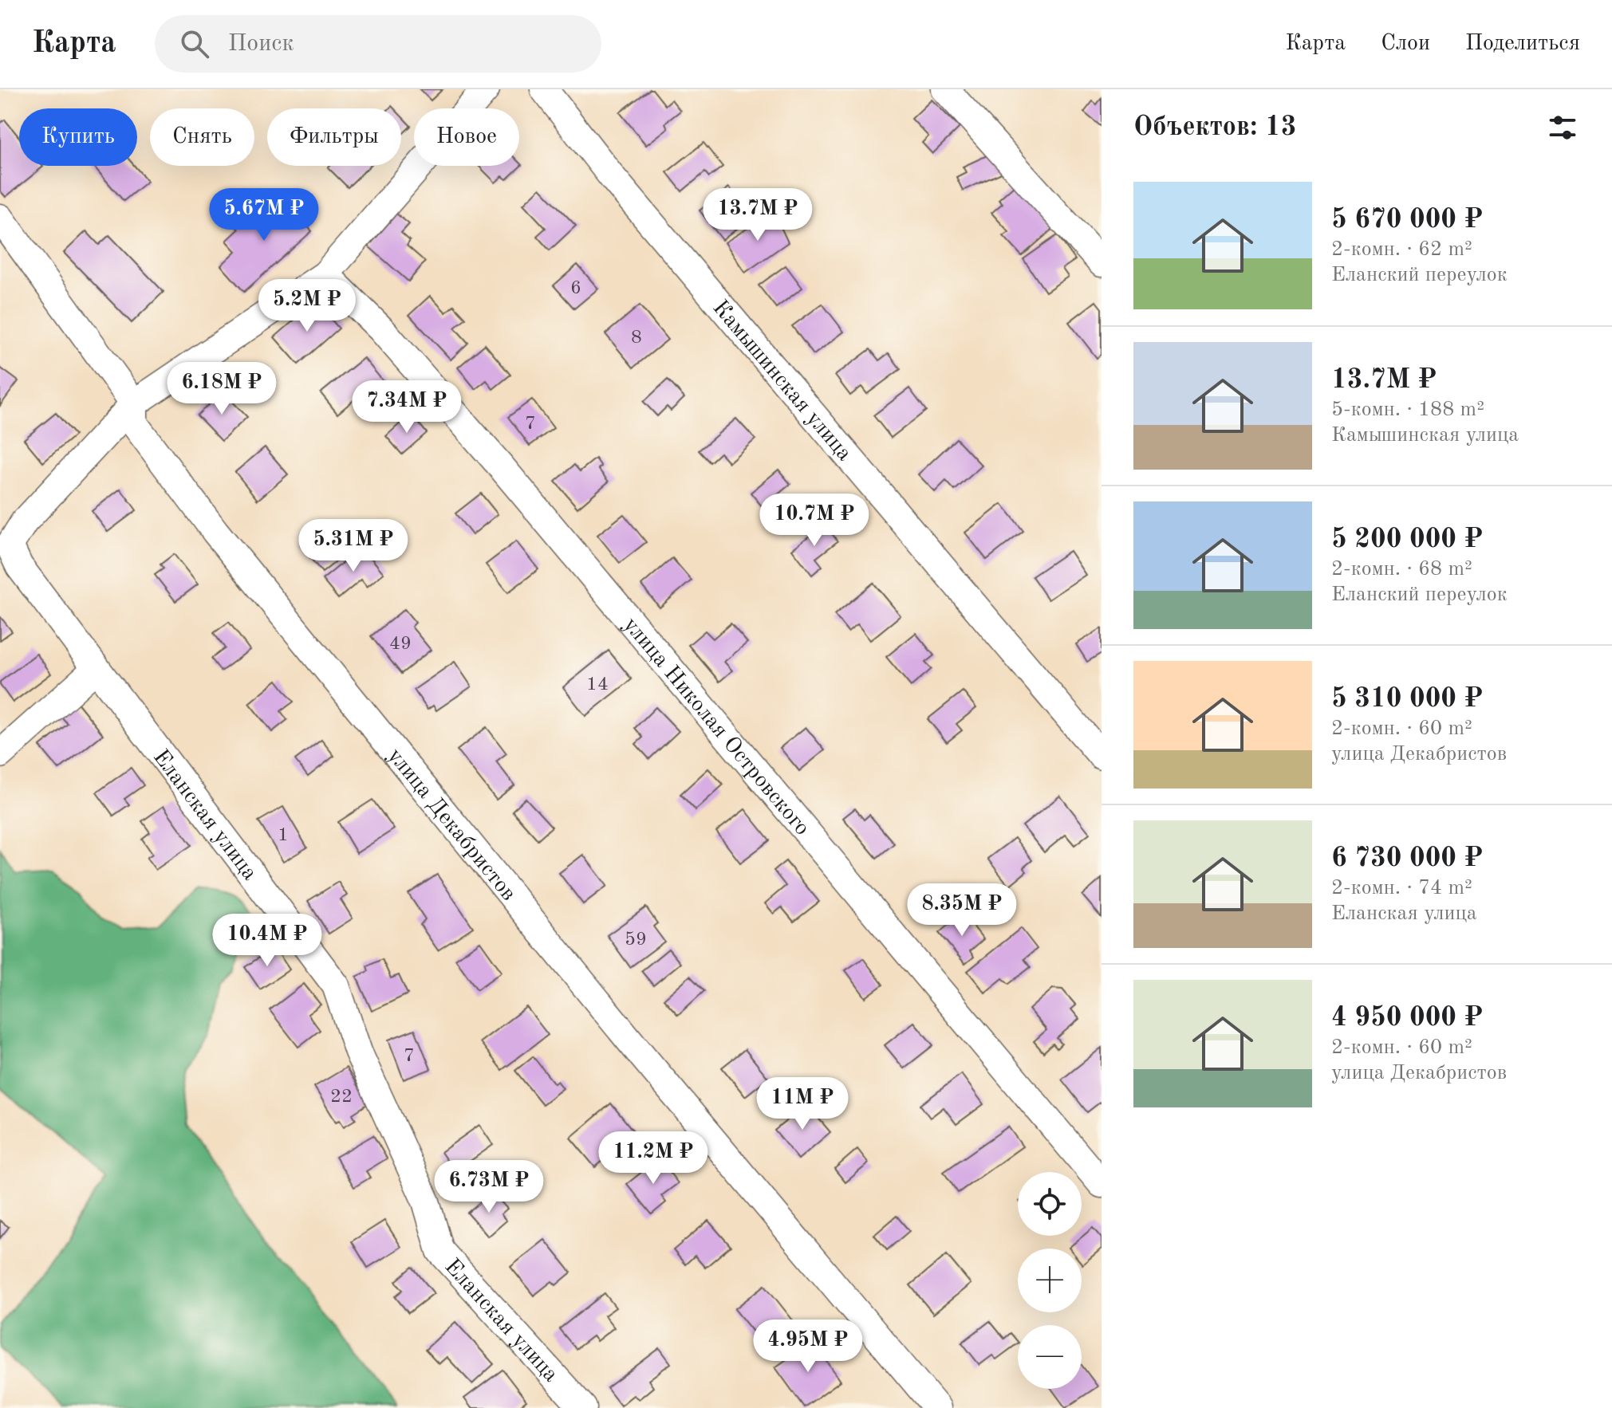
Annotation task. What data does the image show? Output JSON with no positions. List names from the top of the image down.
{
  "streets": {
    "street": [
      "Камышинская улица",
      "улица Николая Островского",
      "Еланская улица",
      "улица Декабристов"
    ]
  },
  "crossings": [
    ["Еланская улица", "улица Декабристов"]
  ],
  "house_numbers": [
    "6",
    "8",
    "7",
    "49",
    "14",
    "1",
    "59",
    "7",
    "22"
  ],
  "page": {
    "header": "Карта",
    "search": "Поиск",
    "nav": ["Карта", "Слои", "Поделиться"],
    "heading": "Объектов: 13",
    "chip": [
      "Купить",
      "Снять",
      "Фильтры",
      "Новое"
    ],
    "list": [
      {
        "name": "5 670 000 ₽",
        "note": "2-комн. · 62 m² · Еланский переулок"
      },
      {
        "name": "13.7M ₽",
        "note": "5-комн. · 188 m² · Камышинская улица"
      },
      {
        "name": "5 200 000 ₽",
        "note": "2-комн. · 68 m² · Еланский переулок"
      },
      {
        "name": "5 310 000 ₽",
        "note": "2-комн. · 60 m² · улица Декабристов"
      },
      {
        "name": "6 730 000 ₽",
        "note": "2-комн. · 74 m² · Еланская улица"
      },
      {
        "name": "4 950 000 ₽",
        "note": "2-комн. · 60 m² · улица Декабристов"
      }
    ],
    "price": [
      "5.67M ₽",
      "13.7M ₽",
      "5.2M ₽",
      "6.18M ₽",
      "7.34M ₽",
      "10.7M ₽",
      "5.31M ₽",
      "8.35M ₽",
      "10.4M ₽",
      "11M ₽",
      "11.2M ₽",
      "6.73M ₽",
      "4.95M ₽"
    ],
    "map_buttons": ["+", "−"]
  }
}
